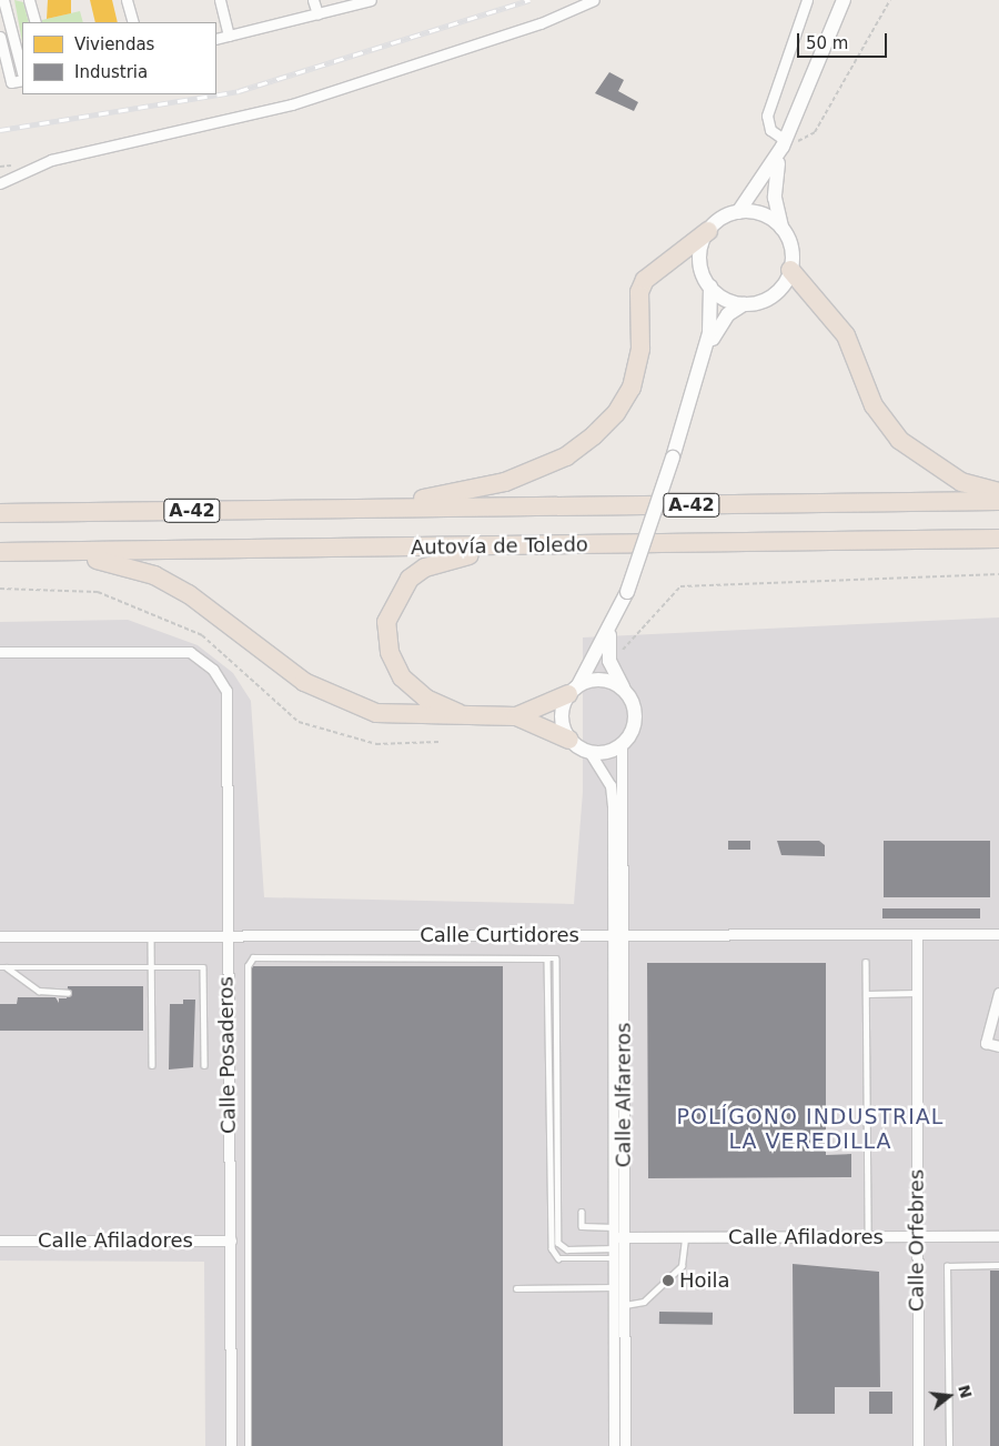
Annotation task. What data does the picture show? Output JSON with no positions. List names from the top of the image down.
{
  "streets": {
    "highway": ["A-42", "Autovía de Toledo"],
    "street": [
      "Calle Curtidores",
      "Calle Posaderos",
      "Calle Alfareros",
      "Calle Afiladores",
      "Calle Orfebres"
    ]
  },
  "crossings": [
    ["Calle Curtidores", "Calle Posaderos"],
    ["Calle Curtidores", "Calle Alfareros"],
    ["Calle Curtidores", "Calle Orfebres"],
    ["Calle Posaderos", "Calle Afiladores"],
    ["Calle Alfareros", "Calle Afiladores"],
    ["Calle Afiladores", "Calle Orfebres"]
  ],
  "districts": ["POLÍGONO INDUSTRIAL LA VEREDILLA"],
  "places": ["Hoila"],
  "legend": ["Viviendas", "Industria"],
  "scale_bar": "50 m",
  "north": "right"
}
